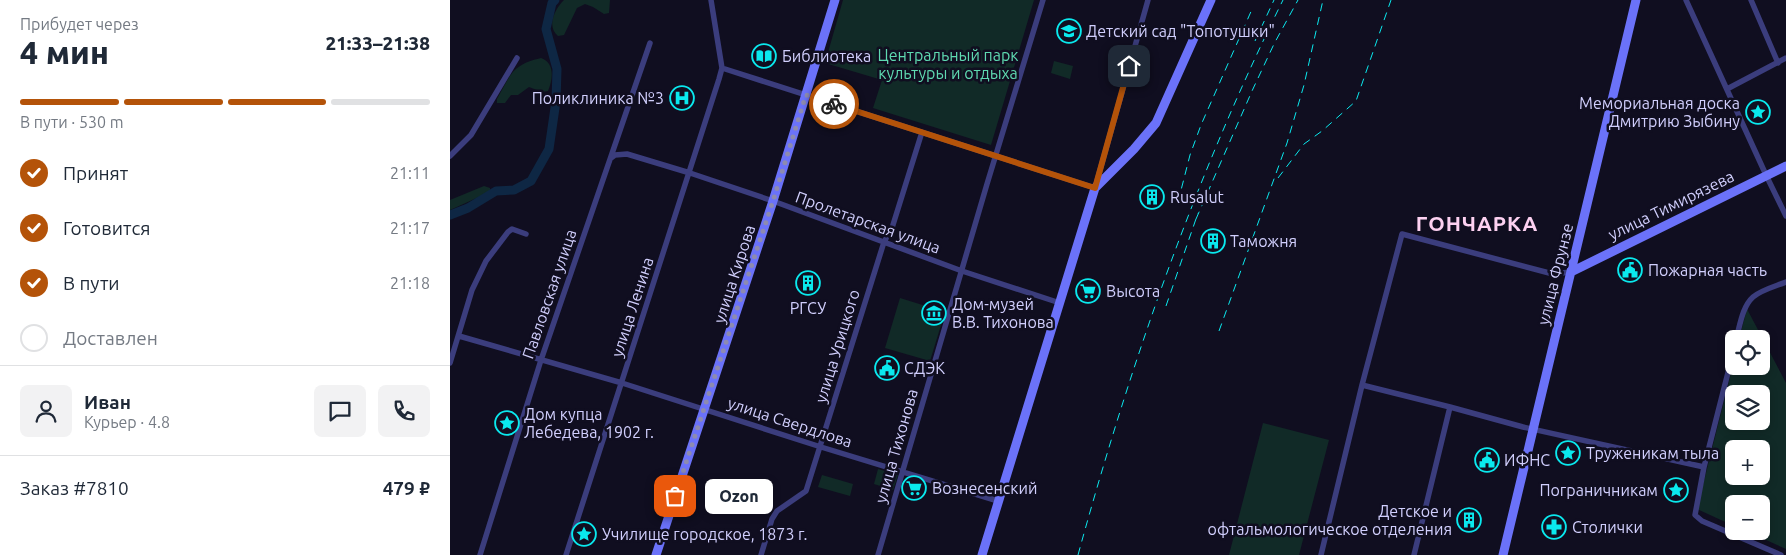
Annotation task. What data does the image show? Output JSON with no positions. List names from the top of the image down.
{
  "streets": {
    "main road": ["улица Тимирязева", "улица Кирова", "улица Фрунзе"],
    "street": [
      "Пролетарская улица",
      "Павловская улица",
      "улица Ленина",
      "улица Урицкого",
      "улица Свердлова",
      "улица Тихонова"
    ]
  },
  "crossings": [
    ["улица Тимирязева", "улица Фрунзе"],
    ["Пролетарская улица", "улица Кирова"],
    ["Пролетарская улица", "Павловская улица"],
    ["Пролетарская улица", "улица Ленина"],
    ["Пролетарская улица", "улица Урицкого"],
    ["Пролетарская улица", "улица Тихонова"],
    ["улица Кирова", "улица Свердлова"],
    ["Павловская улица", "улица Свердлова"],
    ["улица Ленина", "улица Свердлова"],
    ["улица Урицкого", "улица Свердлова"],
    ["улица Свердлова", "улица Тихонова"]
  ],
  "districts": ["ГОНЧАРКА"],
  "parks": ["Центральный парк культуры и отдыха"],
  "places": {
    "school or university": ["Детский сад \"Топотушки\""],
    "library": ["Библиотека"],
    "hospital": ["Поликлиника №3"],
    "place": [
      "Мемориальная доска Дмитрию Зыбину",
      "Дом купца Лебедева, 1902 г.",
      "Труженикам тыла",
      "Пограничникам",
      "Училище городское, 1873 г."
    ],
    "building": [
      "Rusalut",
      "Таможня",
      "РГСУ",
      "Детское и офтальмологическое отделения"
    ],
    "public building": ["Пожарная часть", "СДЭК", "ИФНС"],
    "supermarket": ["Высота", "Вознесенский"],
    "museum": ["Дом-музей В.В. Тихонова"],
    "other": ["Ozon"],
    "pharmacy": ["Столички"]
  },
  "page": {
    "heading": ["4 мин", "Прибудет через", "21:33–21:38"],
    "panel": [
      "Иван",
      "Курьер · 4.8",
      "Заказ #7810",
      "479 ₽"
    ],
    "bar": "В пути · 530 m",
    "list": [
      ["Принят", "21:11"],
      ["Готовится", "21:17"],
      ["В пути", "21:18"],
      "Доставлен"
    ],
    "map_buttons": ["+", "−"],
    "bubble": "Ozon"
  }
}
